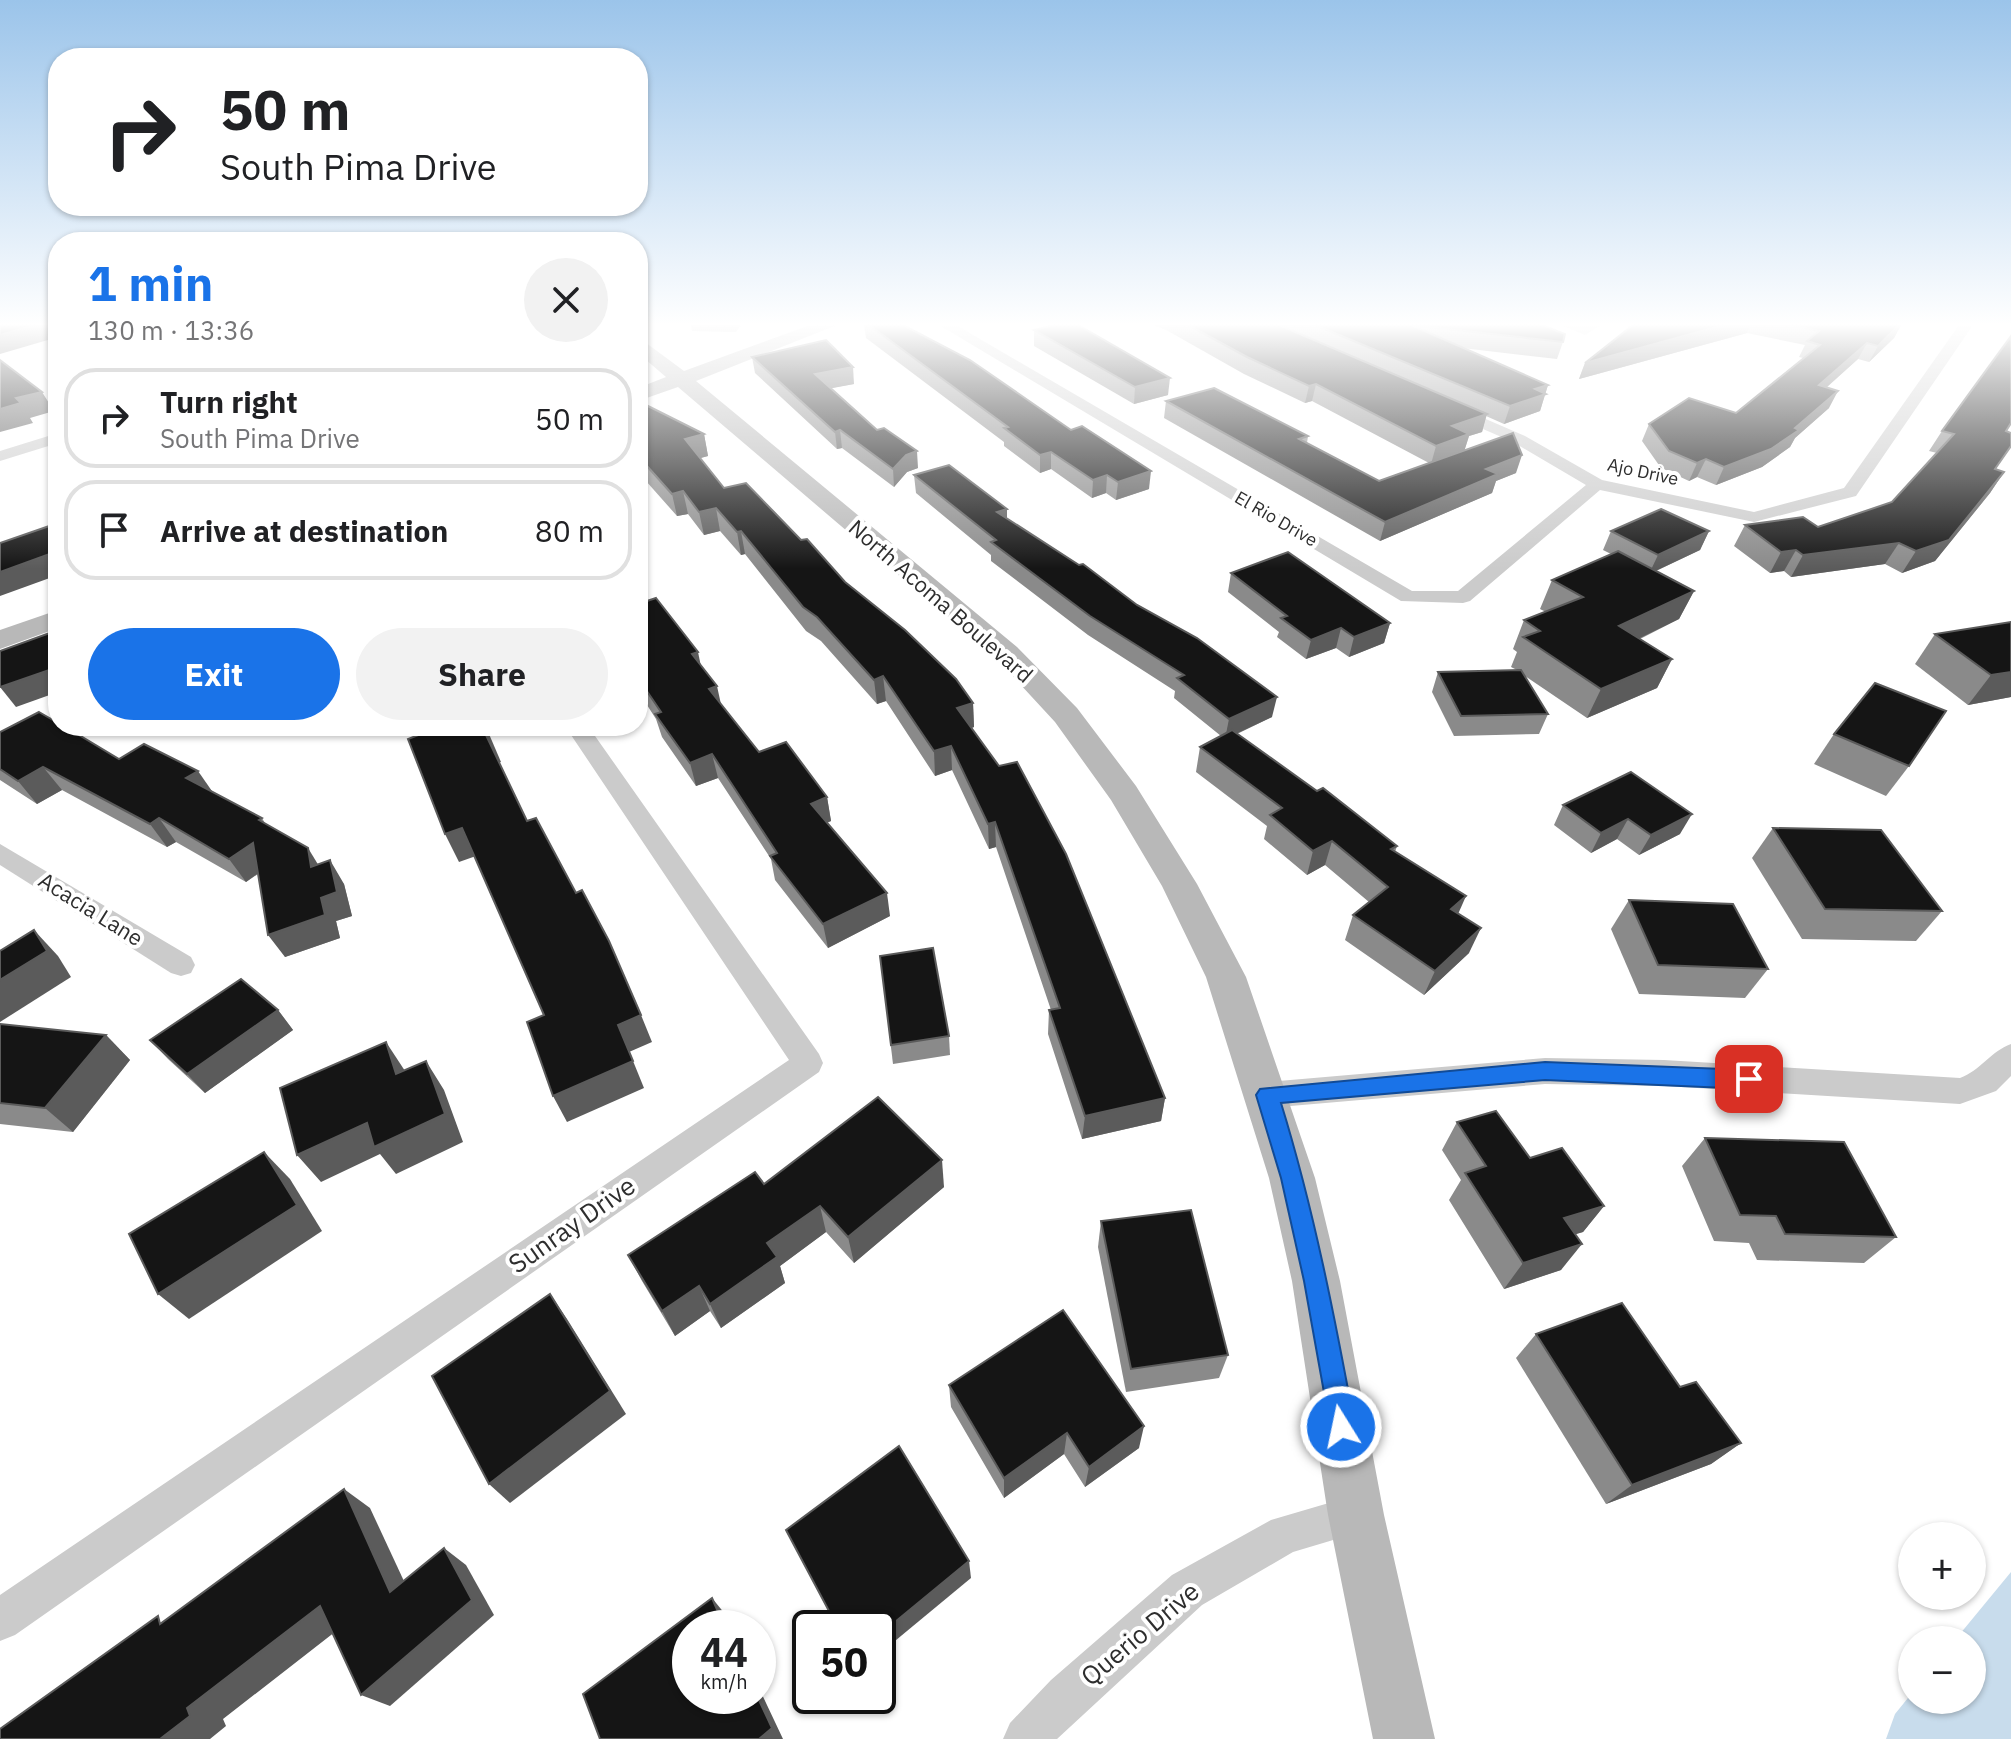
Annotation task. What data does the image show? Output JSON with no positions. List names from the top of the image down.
{
  "streets": {
    "main road": ["North Acoma Boulevard"],
    "street": [
      "Ajo Drive",
      "El Rio Drive",
      "Acacia Lane",
      "Sunray Drive",
      "Querio Drive"
    ]
  },
  "crossings": [
    ["Ajo Drive", "El Rio Drive"],
    ["North Acoma Boulevard", "Querio Drive"]
  ],
  "page": {
    "turn": ["50 m", "South Pima Drive"],
    "heading": ["1 min", "130 m · 13:36"],
    "list": [
      {
        "name": "Turn right",
        "note": "South Pima Drive",
        "value": "50 m"
      },
      {
        "name": "Arrive at destination",
        "value": "80 m"
      }
    ],
    "buttons": ["Exit", "Share"],
    "map_buttons": ["+", "−"],
    "speed": "44 km/h",
    "limit": "50"
  }
}
